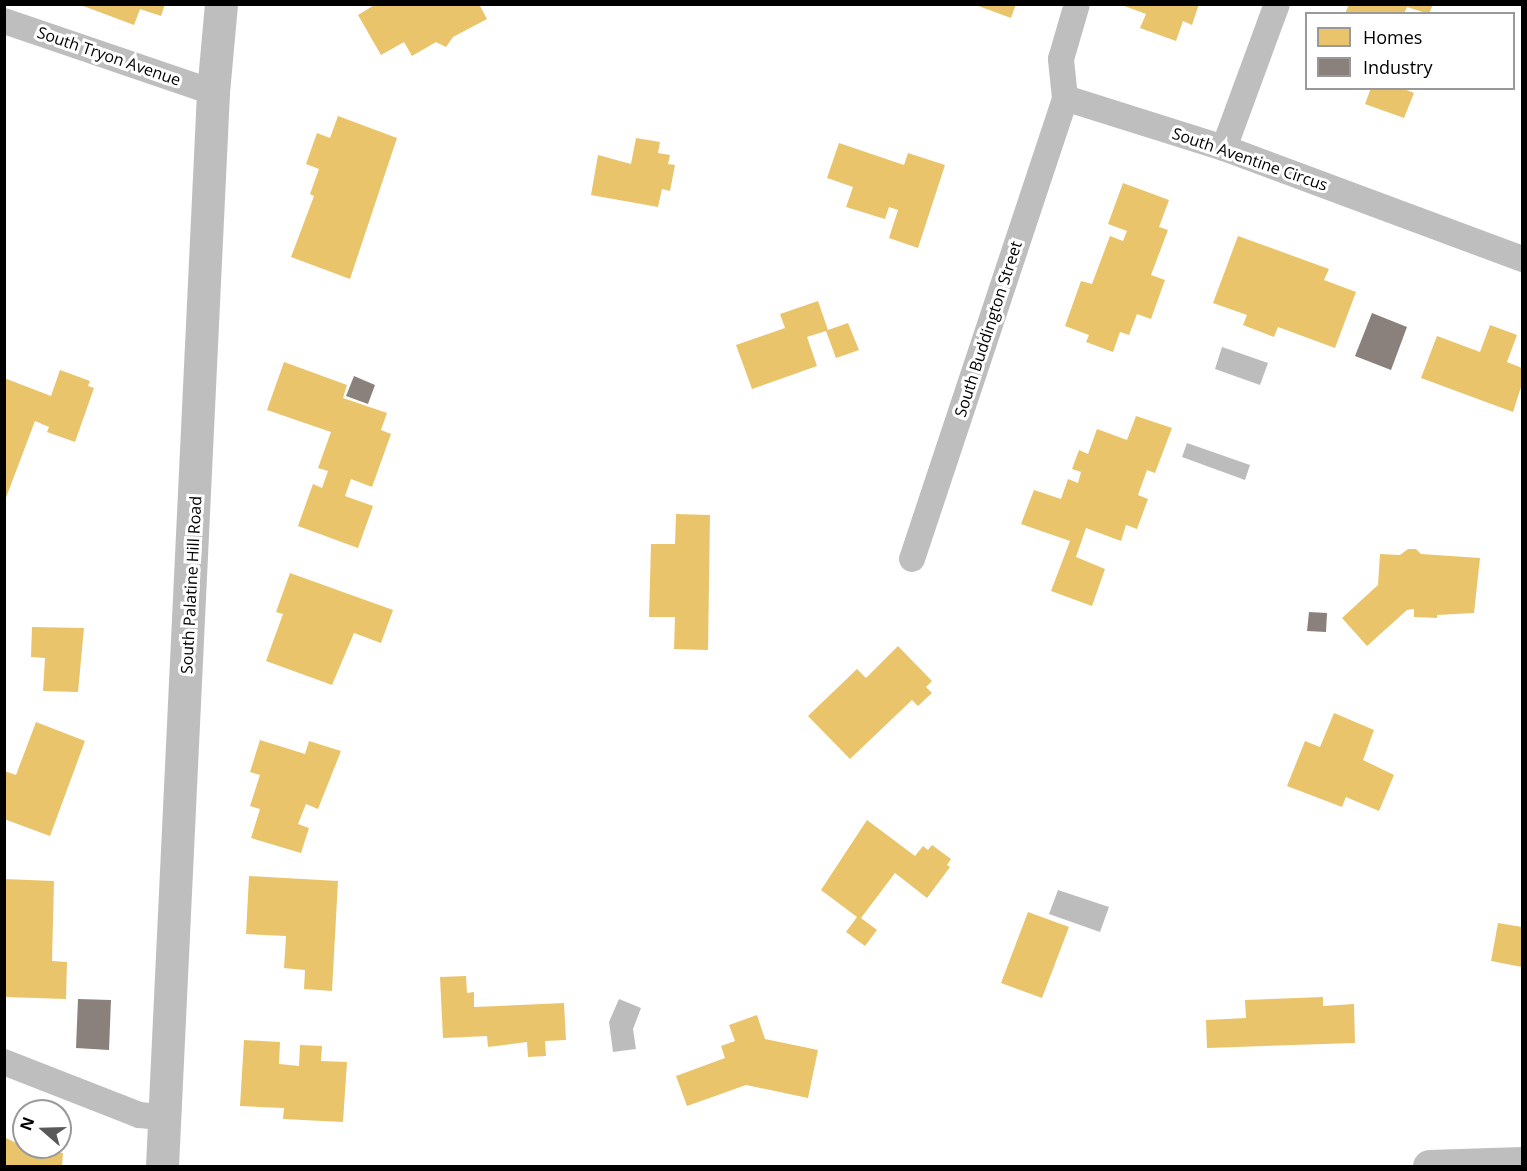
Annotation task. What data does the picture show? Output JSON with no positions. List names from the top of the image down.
{
  "streets": {
    "street": [
      "South Tryon Avenue",
      "South Aventine Circus",
      "South Buddington Street",
      "South Palatine Hill Road"
    ]
  },
  "crossings": [
    ["South Tryon Avenue", "South Palatine Hill Road"],
    ["South Aventine Circus", "South Buddington Street"]
  ],
  "legend": ["Homes", "Industry"],
  "north": "left"
}
